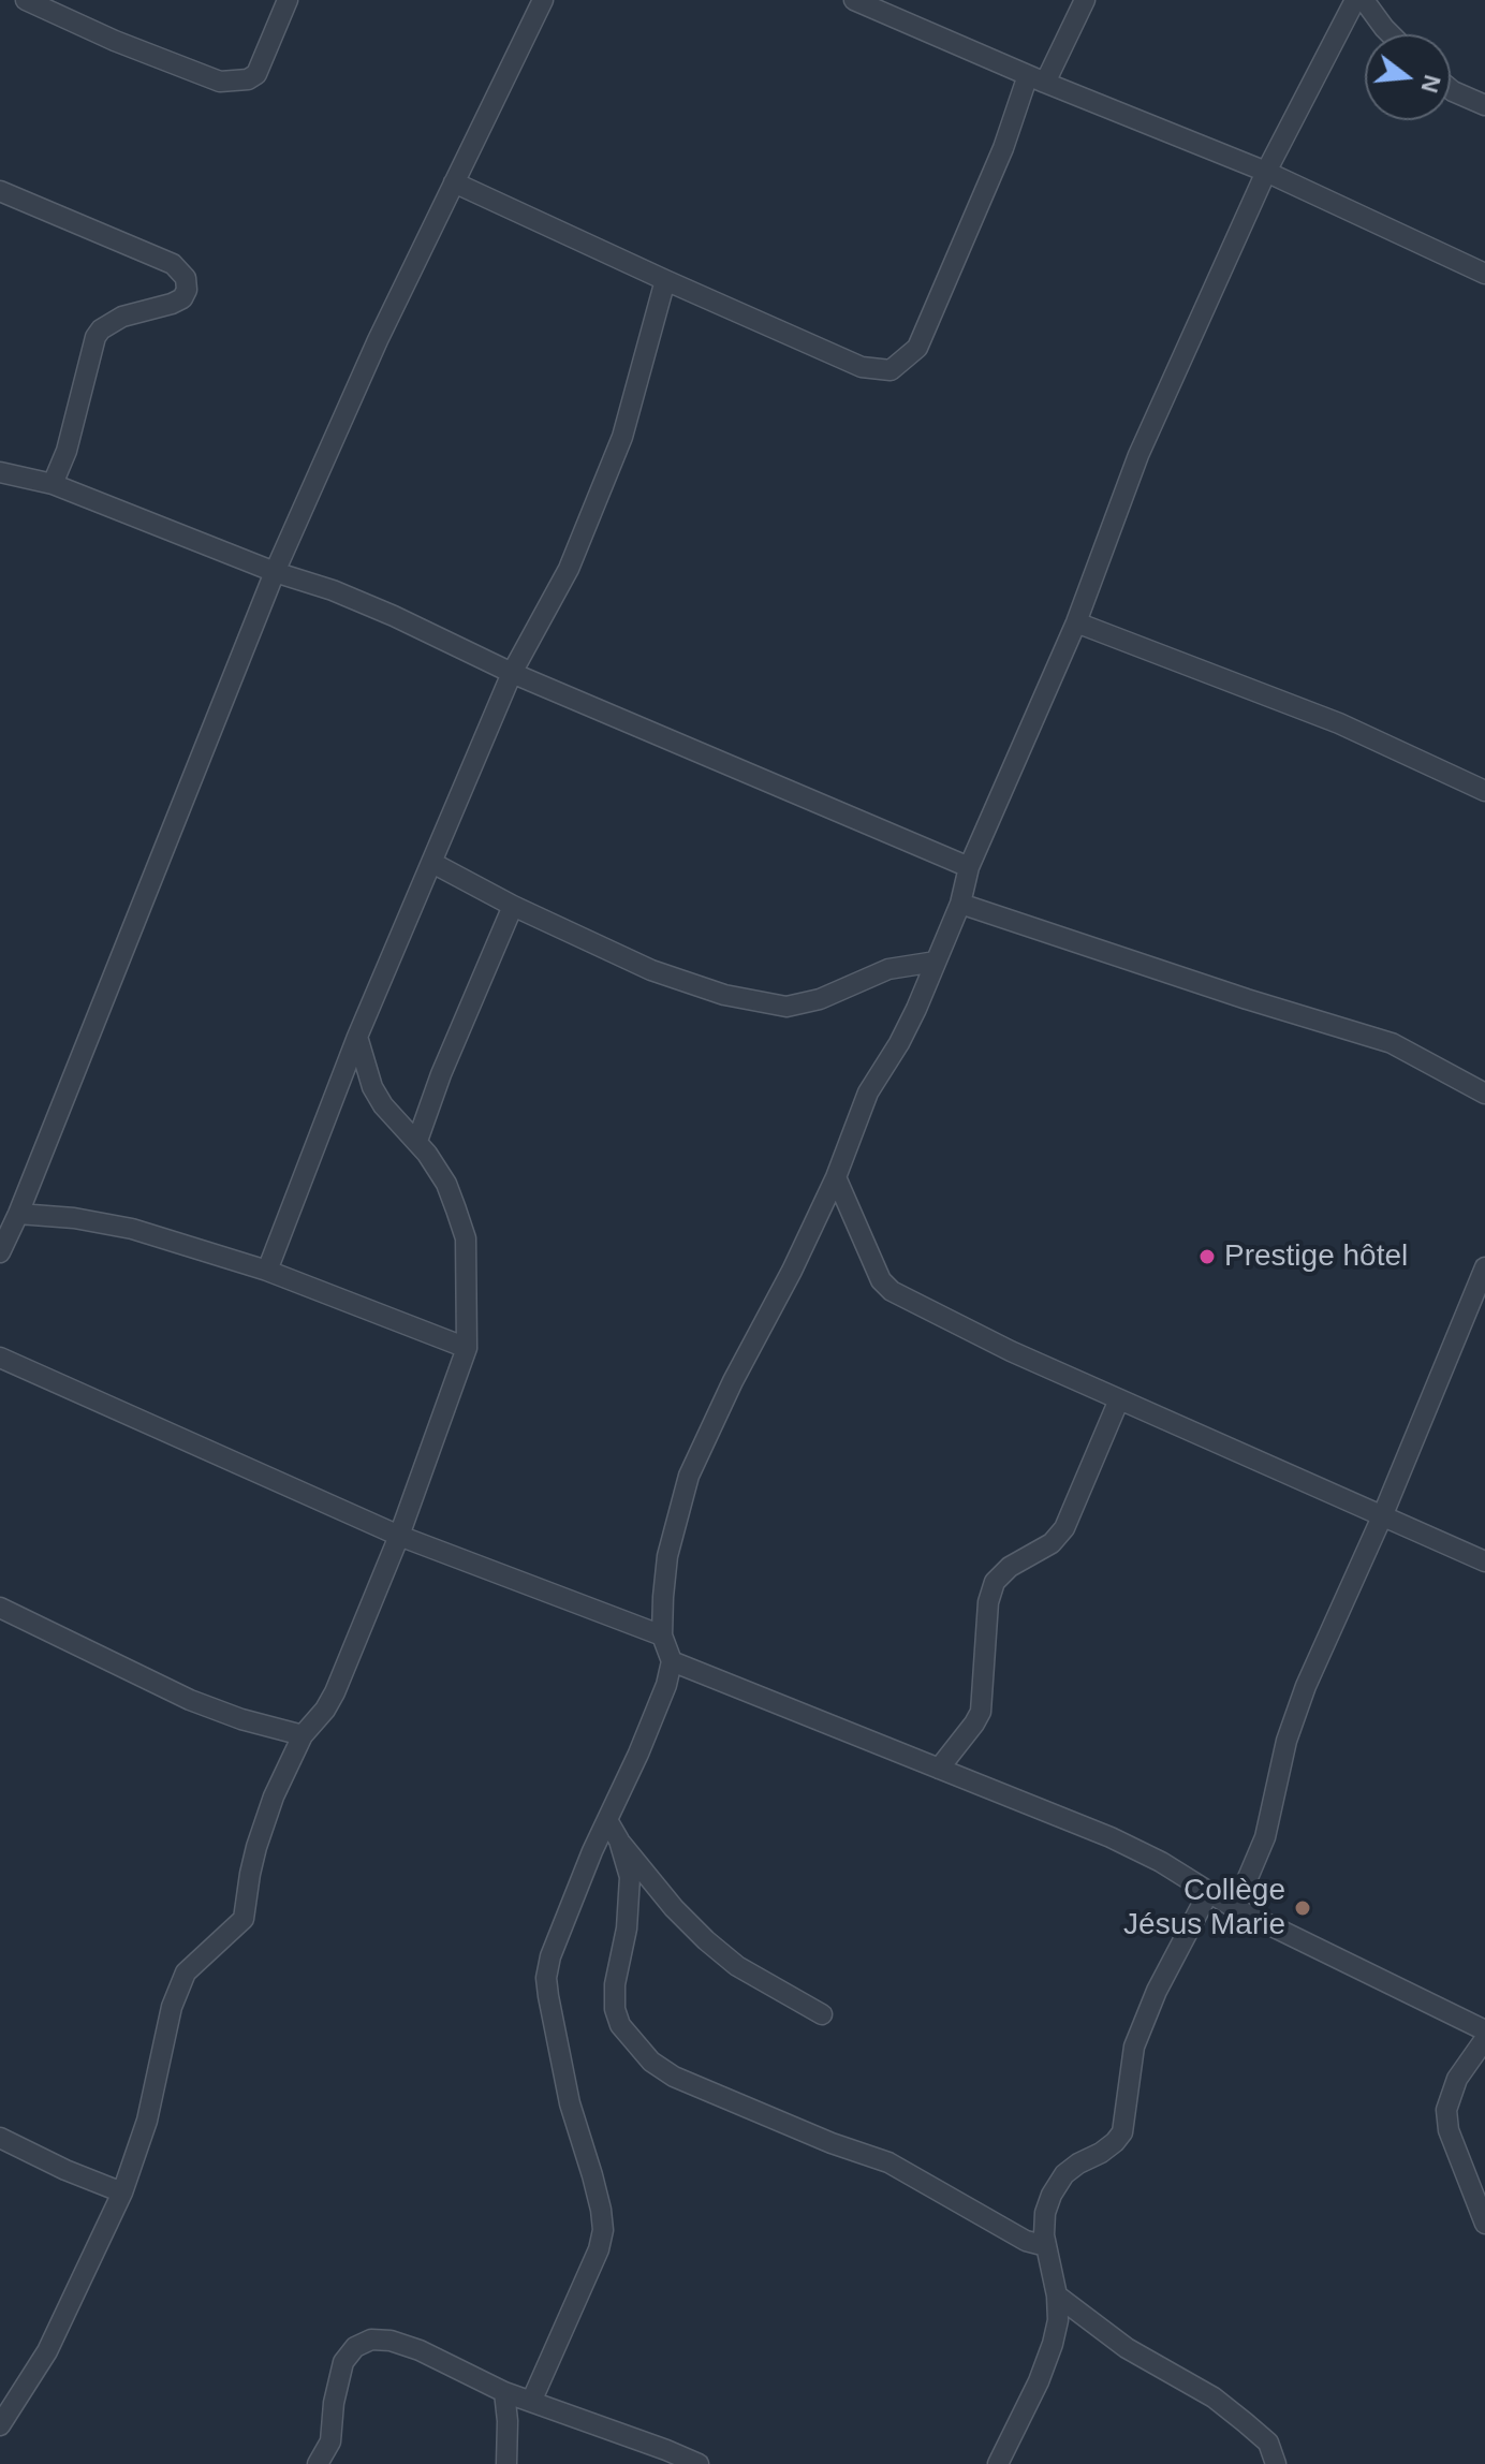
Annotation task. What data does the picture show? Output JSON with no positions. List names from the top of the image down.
{
  "places": ["Prestige hôtel", "Collège Jésus Marie"],
  "north": "right"
}
